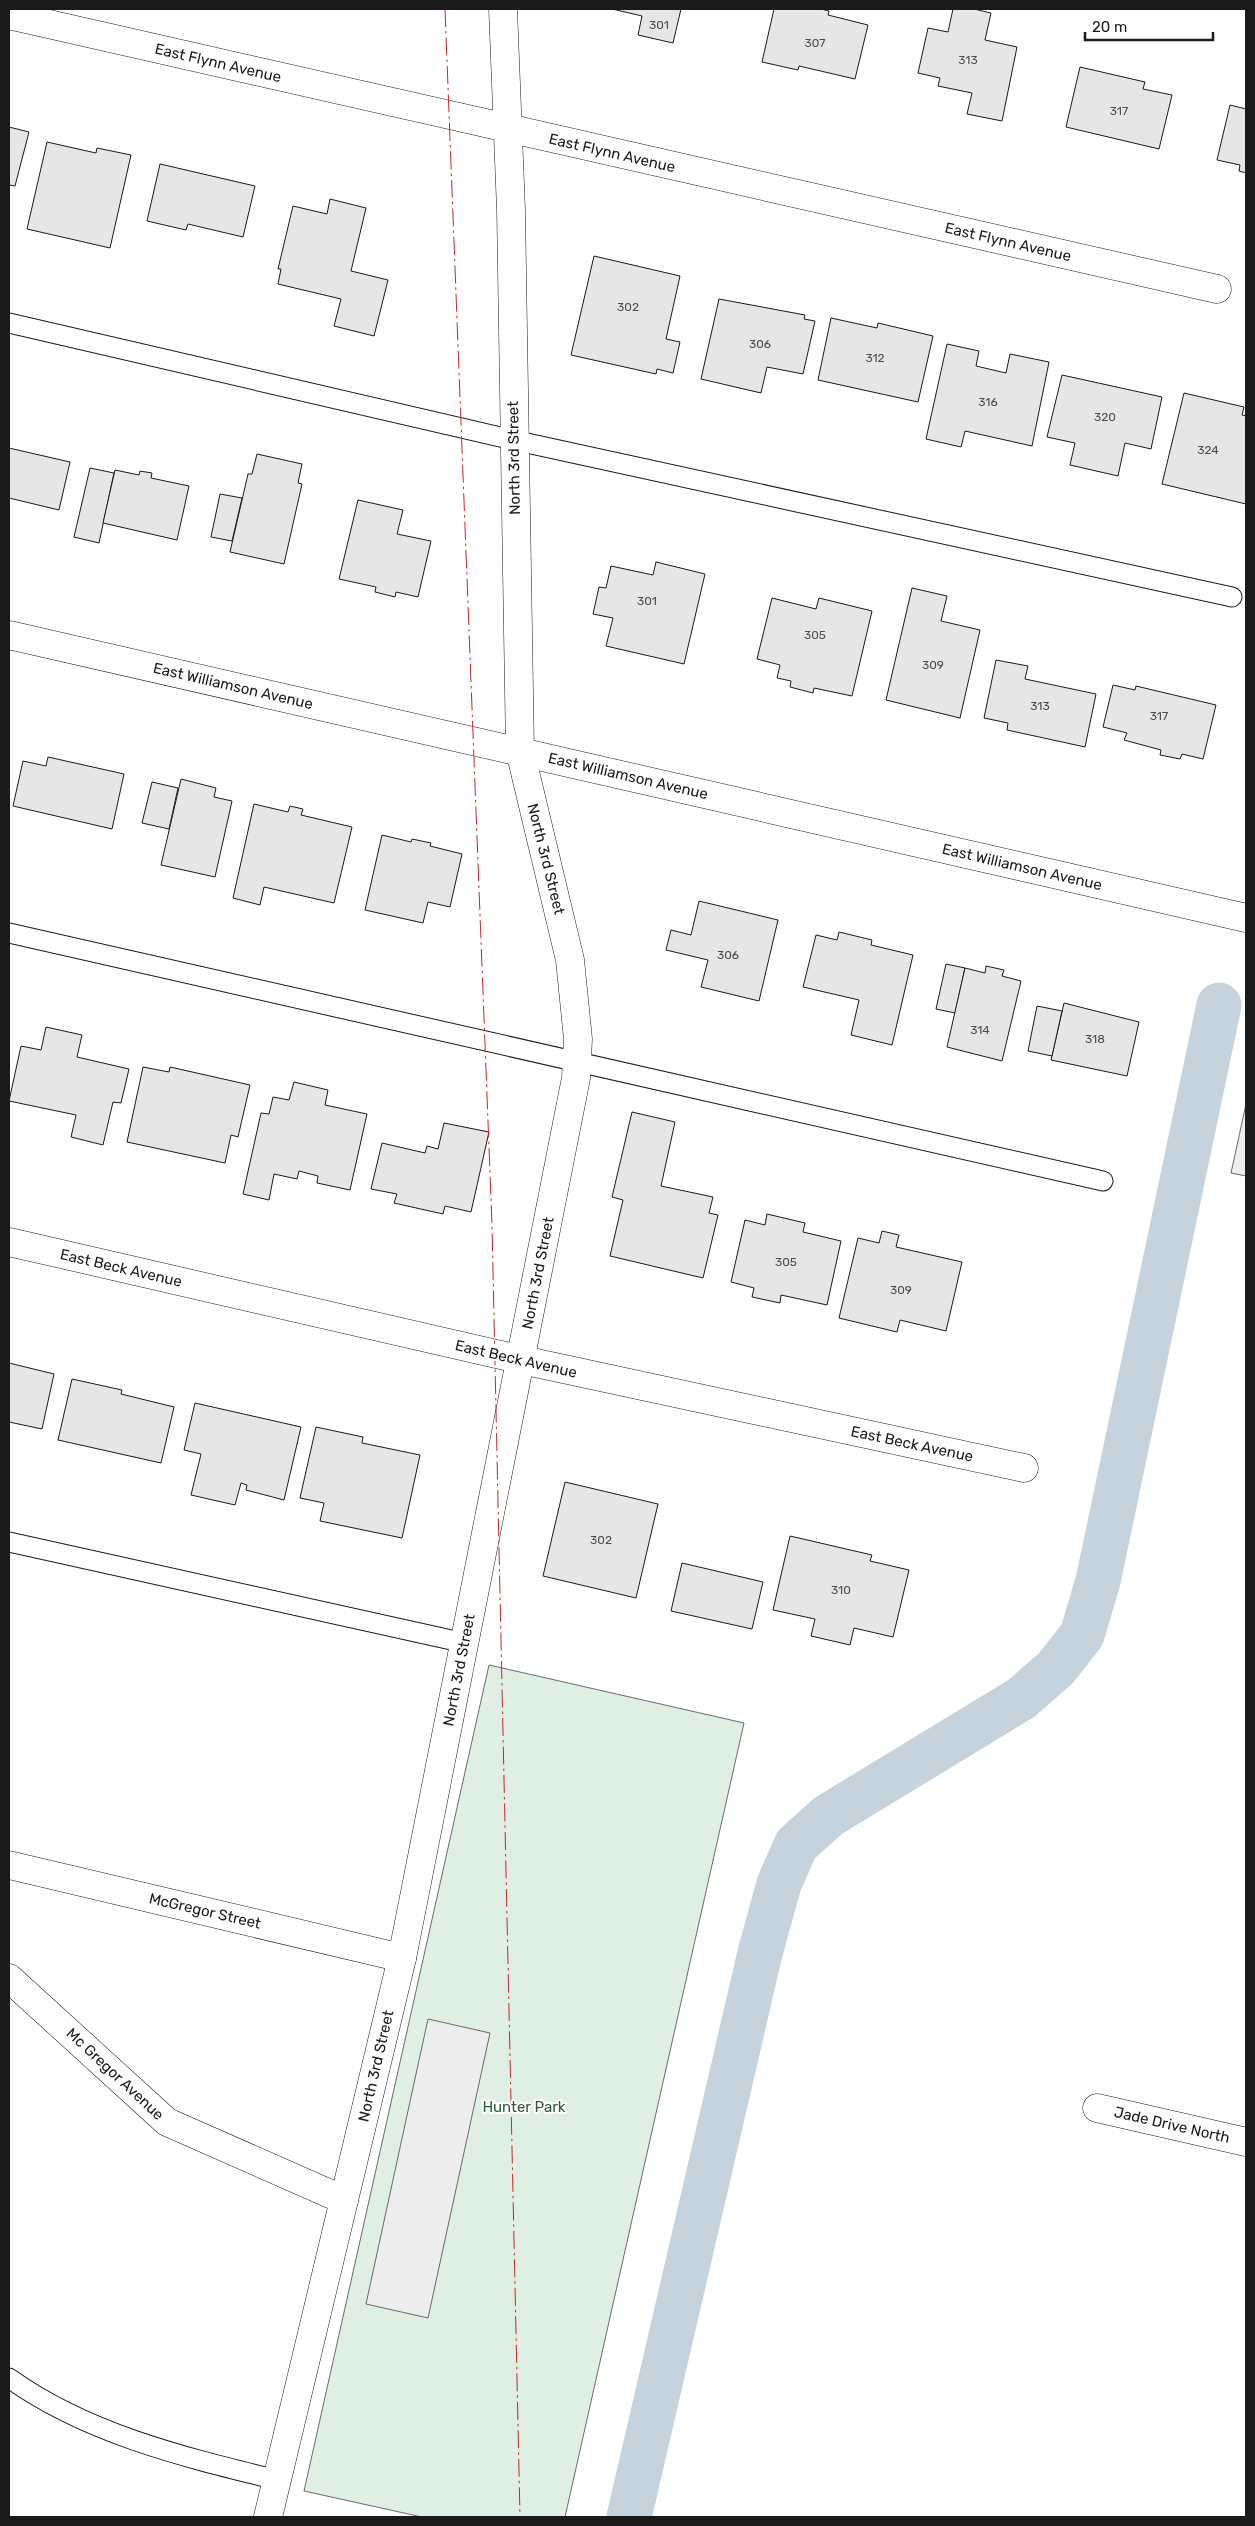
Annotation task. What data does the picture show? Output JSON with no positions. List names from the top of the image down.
{
  "streets": {
    "street": [
      "East Flynn Avenue",
      "North 3rd Street",
      "East Williamson Avenue",
      "East Beck Avenue",
      "McGregor Street",
      "Mc Gregor Avenue",
      "Jade Drive North"
    ]
  },
  "crossings": [
    ["East Flynn Avenue", "North 3rd Street"],
    ["North 3rd Street", "East Williamson Avenue"],
    ["North 3rd Street", "East Beck Avenue"],
    ["North 3rd Street", "McGregor Street"],
    ["North 3rd Street", "Mc Gregor Avenue"]
  ],
  "parks": ["Hunter Park"],
  "house_numbers": [
    "301",
    "307",
    "313",
    "317",
    "302",
    "306",
    "312",
    "316",
    "320",
    "324",
    "301",
    "305",
    "309",
    "313",
    "317",
    "306",
    "314",
    "318",
    "305",
    "309",
    "302",
    "310"
  ],
  "scale_bar": "20 m"
}
